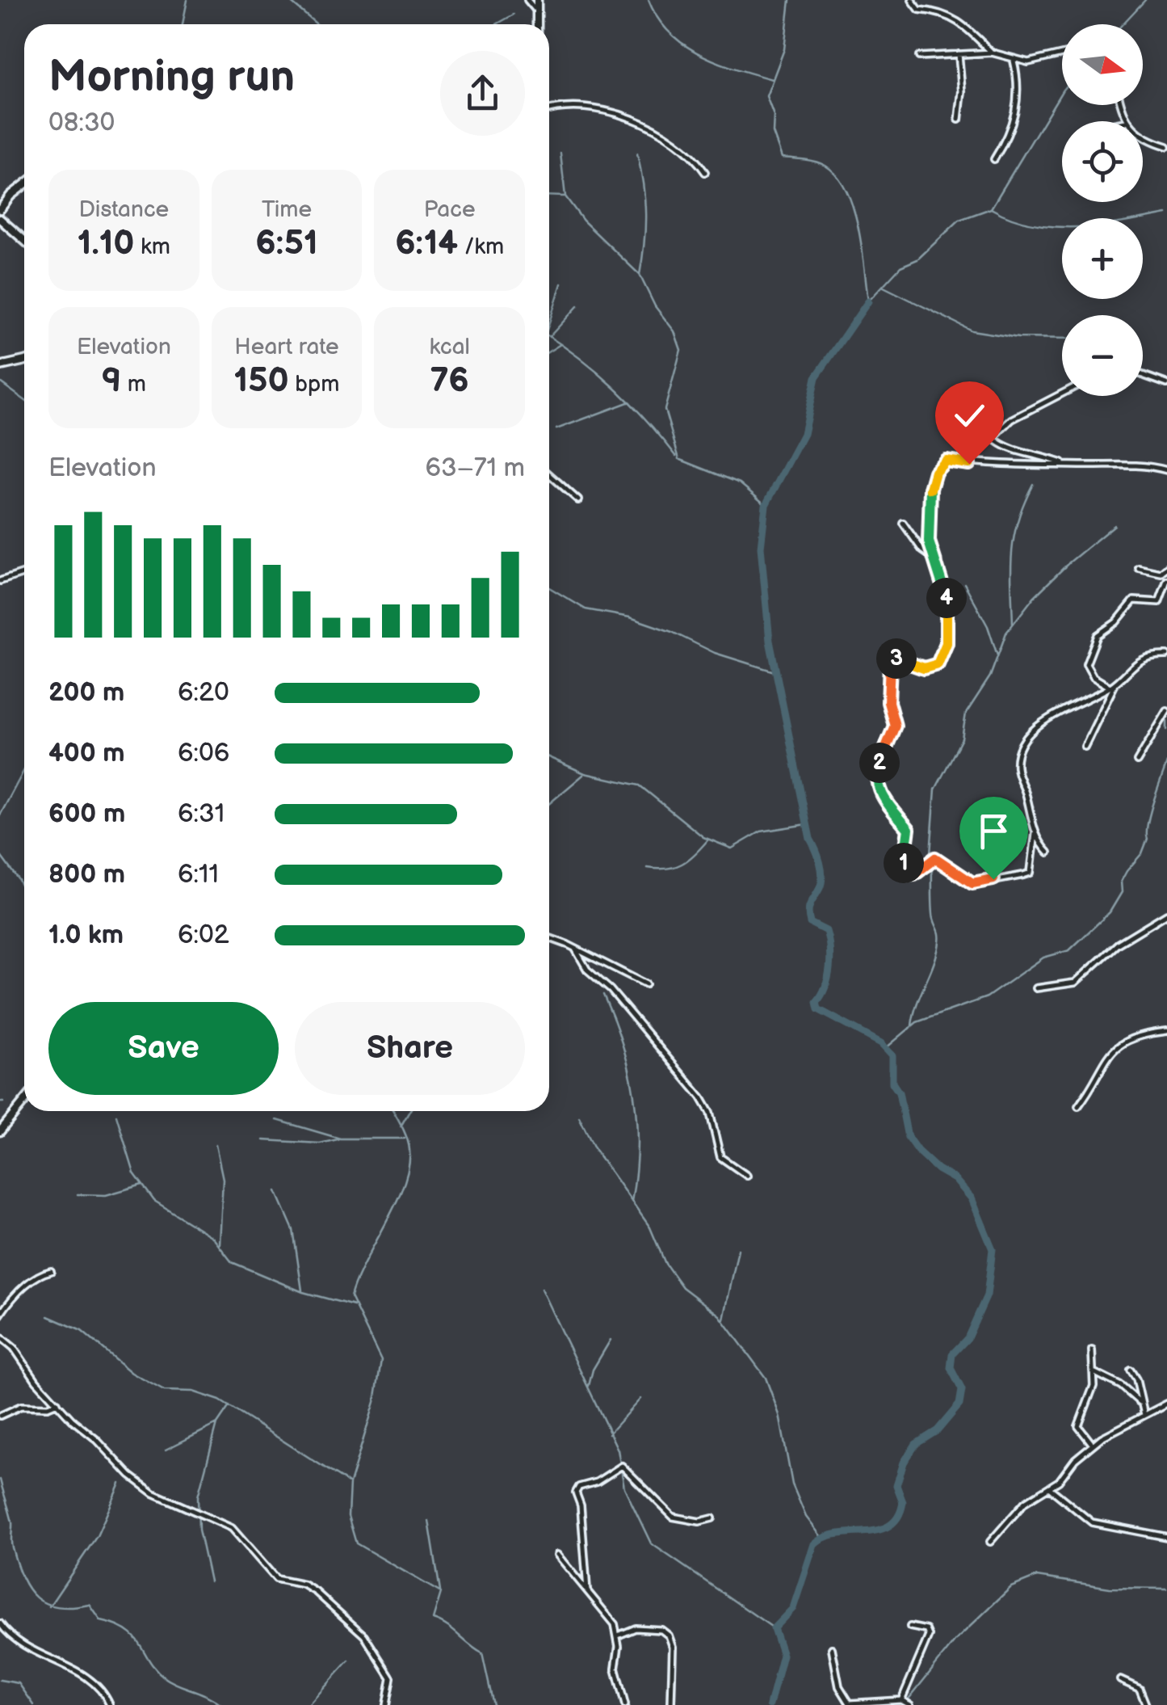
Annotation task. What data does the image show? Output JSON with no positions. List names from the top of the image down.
{
  "north": "right",
  "page": {
    "map_buttons": ["+", "−"],
    "heading": ["Morning run", "08:30"],
    "stats": [
      ["Distance", "1.10 km"],
      ["Time", "6:51"],
      ["Pace", "6:14 /km"],
      ["Elevation", "9 m"],
      ["Heart rate", "150 bpm"],
      ["kcal", "76"]
    ],
    "chart": ["Elevation", "63–71 m"],
    "pins": [
      "4",
      "3",
      "2",
      "1"
    ],
    "list": [
      {
        "name": "200 m",
        "note": "6:20"
      },
      {
        "name": "400 m",
        "note": "6:06"
      },
      {
        "name": "600 m",
        "note": "6:31"
      },
      {
        "name": "800 m",
        "note": "6:11"
      },
      {
        "name": "1.0 km",
        "note": "6:02"
      }
    ],
    "buttons": ["Save", "Share"]
  }
}
